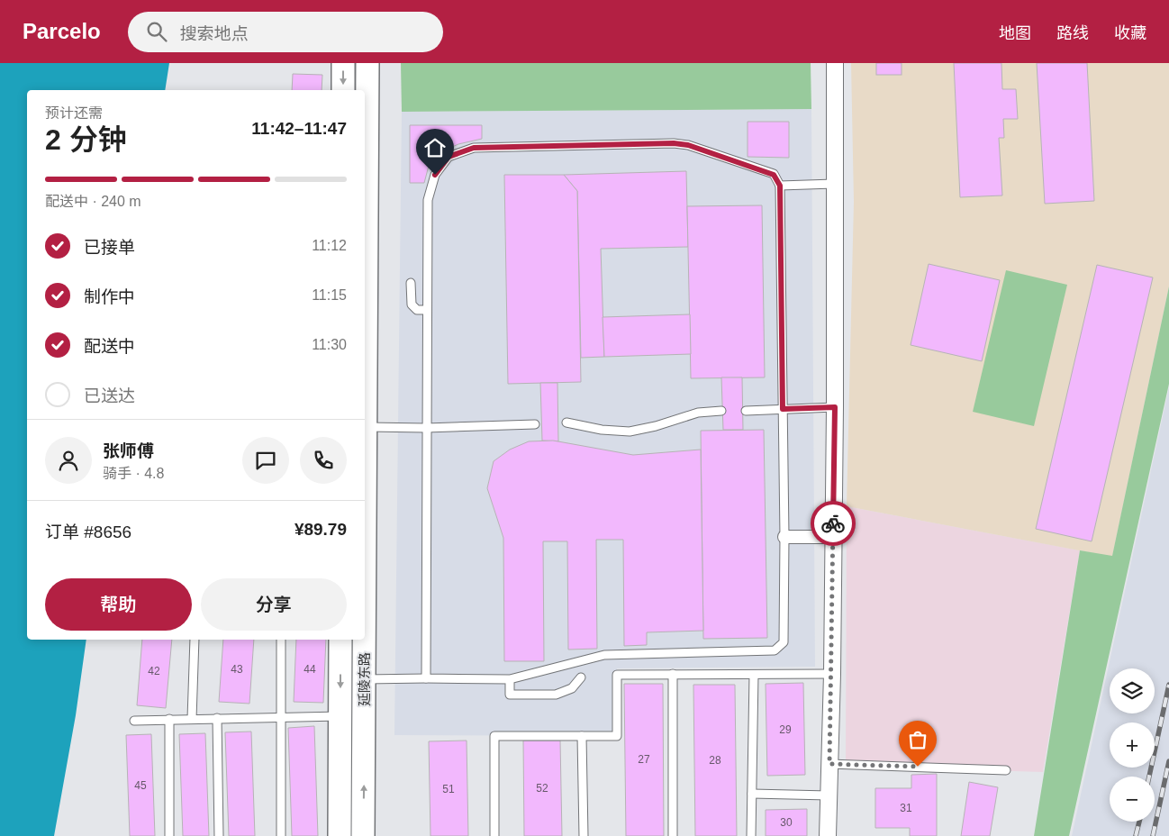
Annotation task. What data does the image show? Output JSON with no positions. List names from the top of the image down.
{
  "streets": {
    "main road": ["延陵东路"]
  },
  "house_numbers": [
    "43",
    "44",
    "42",
    "29",
    "27",
    "28",
    "45",
    "52",
    "51",
    "31",
    "30"
  ],
  "page": {
    "header": "Parcelo",
    "search": "搜索地点",
    "nav": ["地图", "路线", "收藏"],
    "heading": ["2 分钟", "预计还需", "11:42–11:47"],
    "panel": [
      "张师傅",
      "骑手 · 4.8",
      "订单 #8656",
      "¥89.79"
    ],
    "bar": "配送中 · 240 m",
    "list": [
      ["已接单", "11:12"],
      ["制作中", "11:15"],
      ["配送中", "11:30"],
      "已送达"
    ],
    "buttons": ["帮助", "分享"],
    "map_buttons": ["+", "−"]
  }
}
